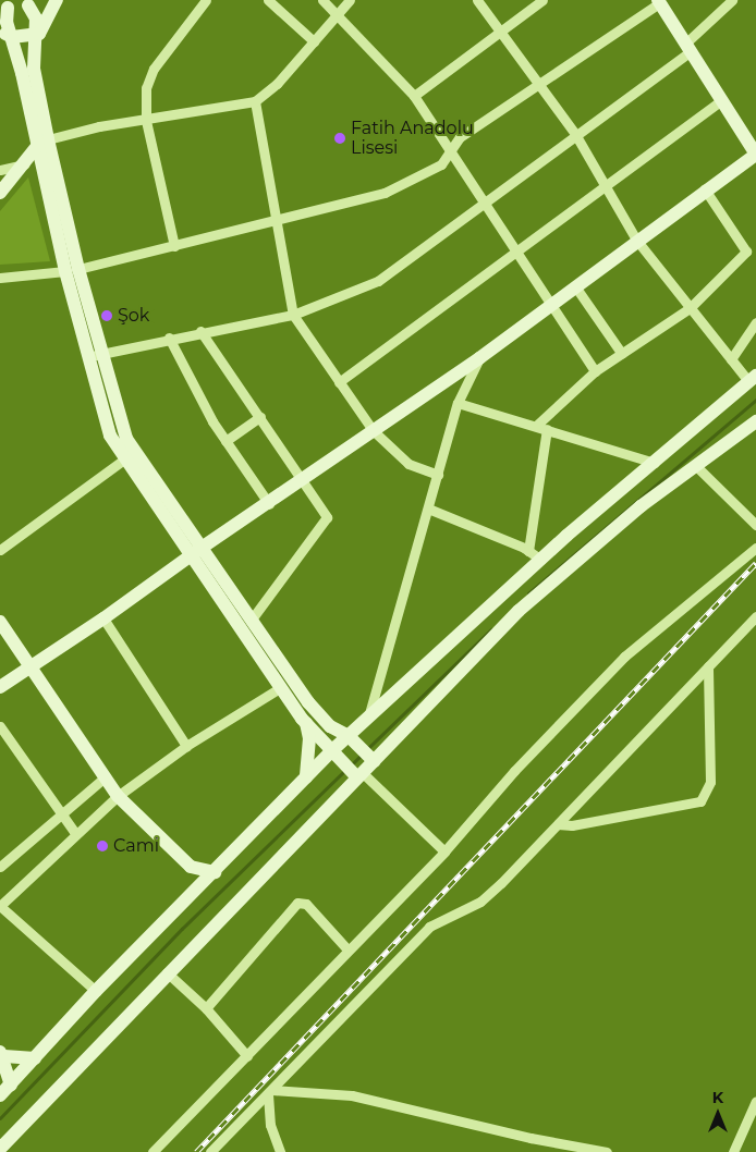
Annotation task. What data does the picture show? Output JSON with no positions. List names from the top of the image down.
{
  "places": ["Fatih Anadolu Lisesi", "Şok", "Cami"],
  "north": "top"
}
